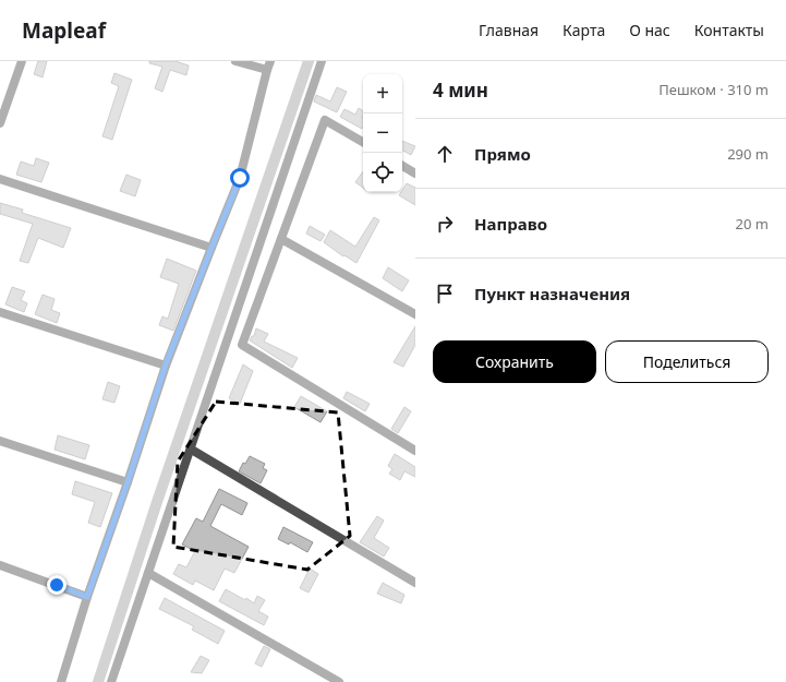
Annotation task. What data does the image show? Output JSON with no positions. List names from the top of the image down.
{
  "page": {
    "header": "Mapleaf",
    "nav": [
      "Главная",
      "Карта",
      "О нас",
      "Контакты"
    ],
    "heading": ["4 мин", "Пешком · 310 m"],
    "map_buttons": ["+", "−"],
    "list": [
      ["Прямо", "290 m"],
      ["Направо", "20 m"],
      "Пункт назначения"
    ],
    "buttons": ["Сохранить", "Поделиться"]
  }
}
